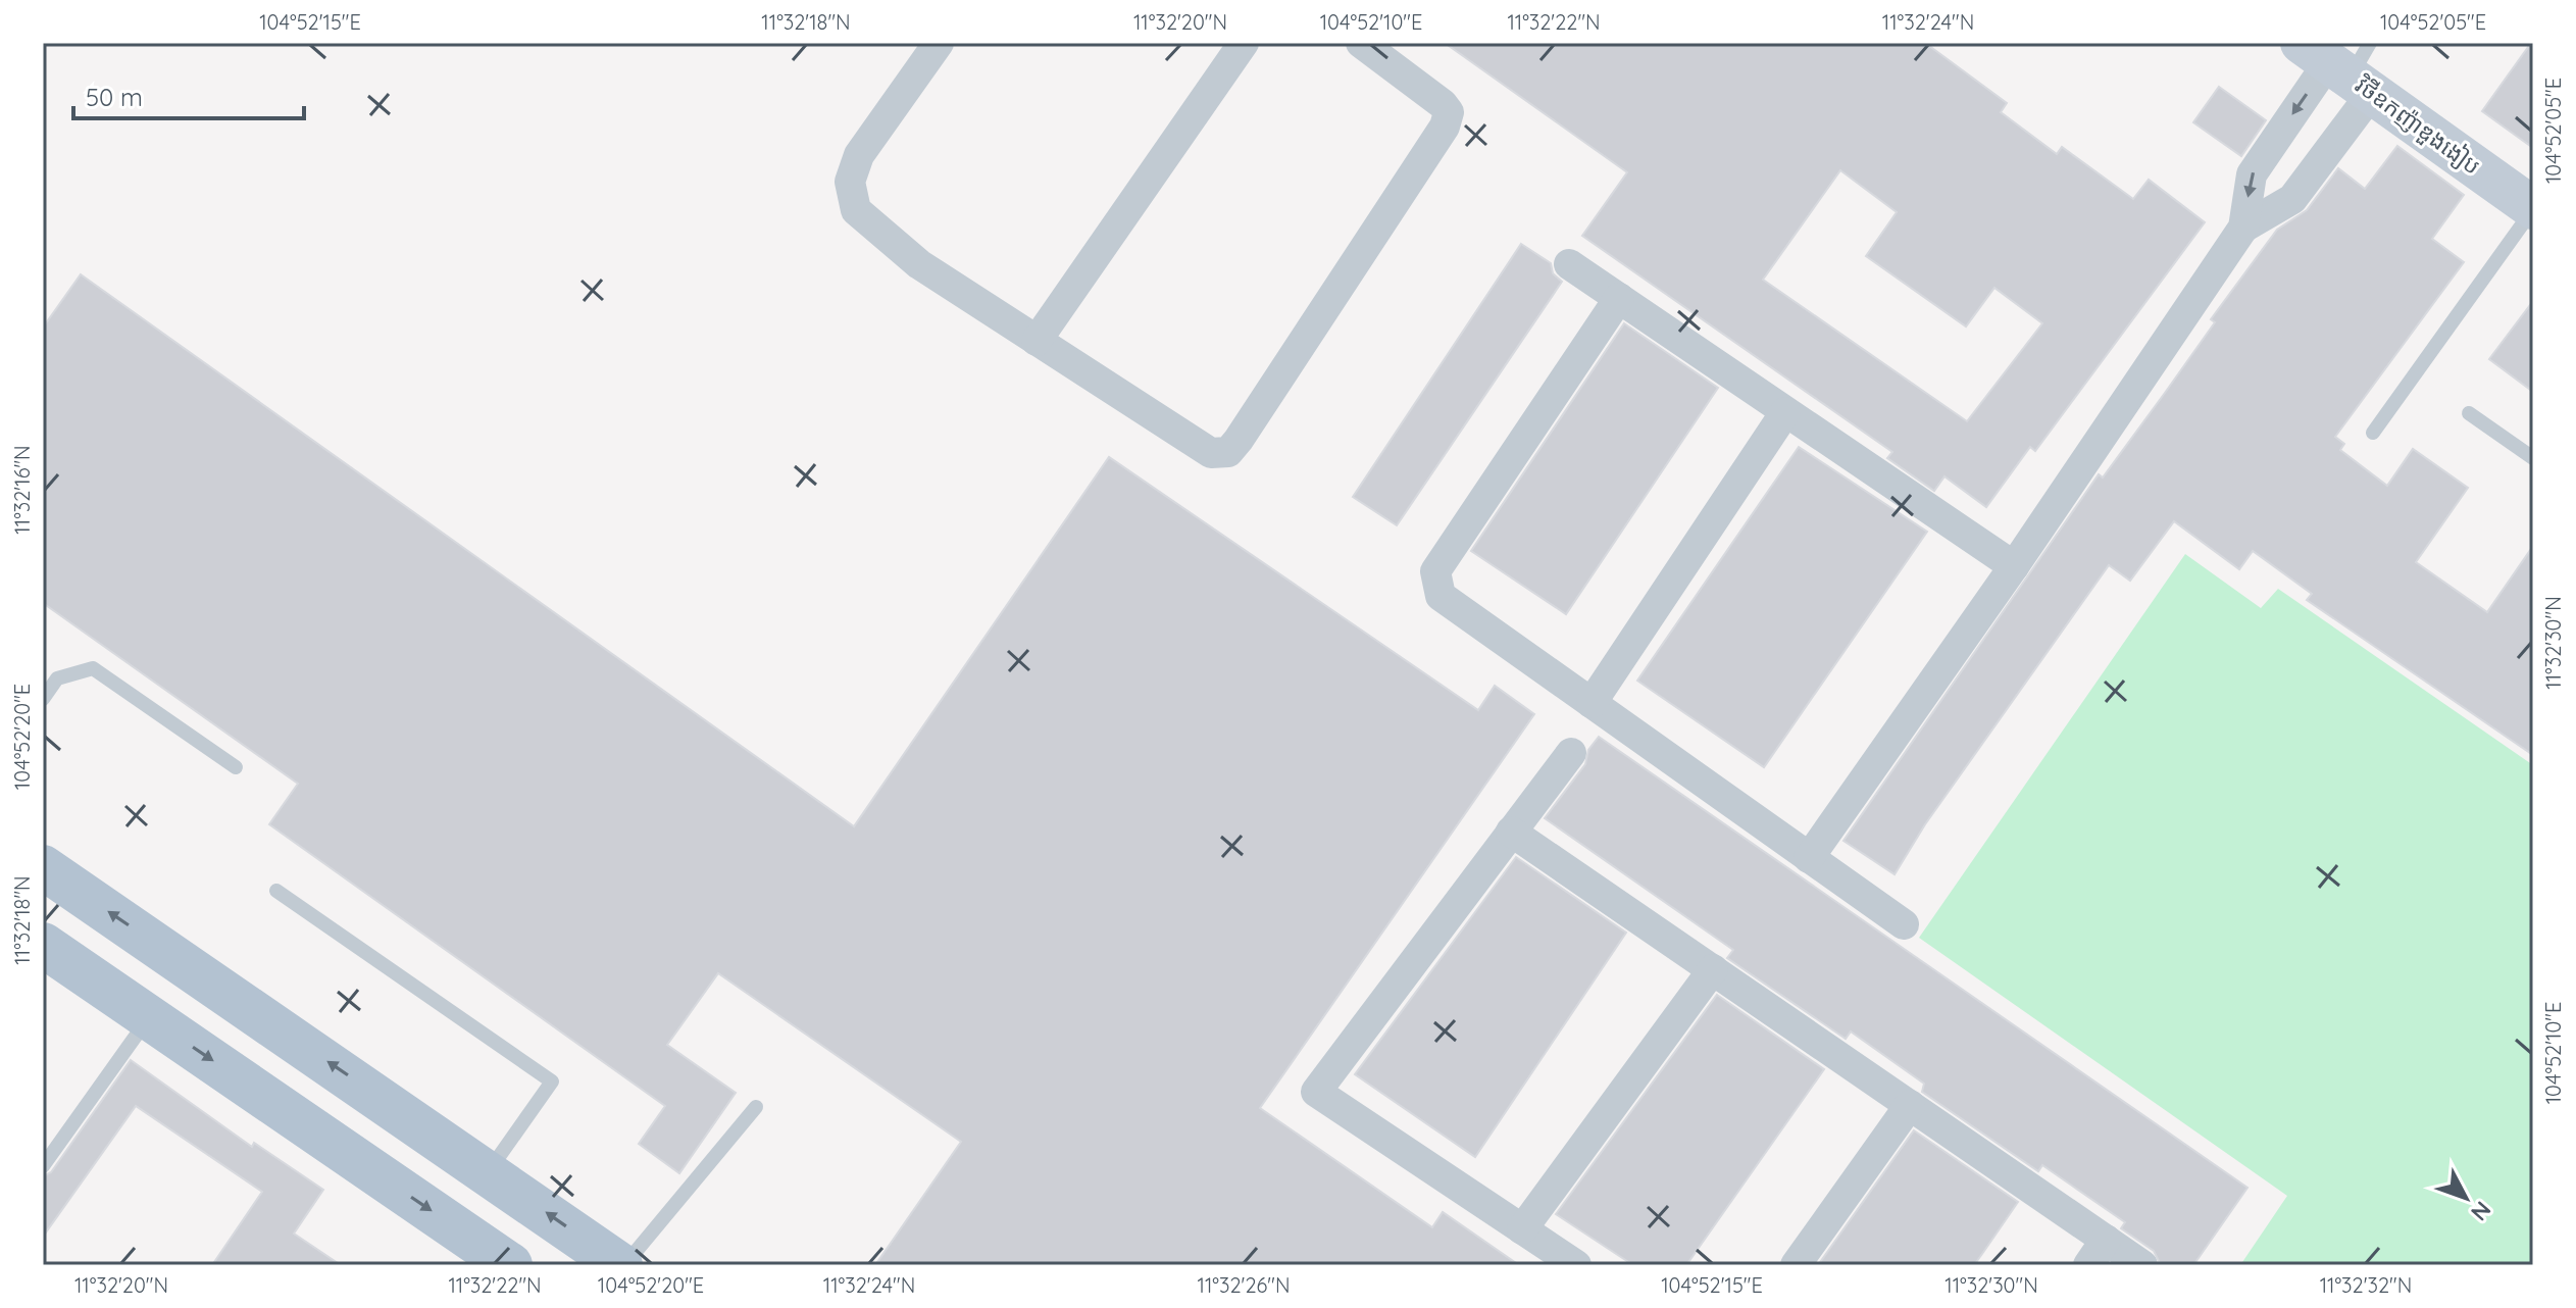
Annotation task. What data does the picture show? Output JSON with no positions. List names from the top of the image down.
{
  "streets": {
    "street": ["វិថីឧកញ៉ាឌួងងៀប"]
  },
  "scale_bar": "50 m",
  "north": "bottom right",
  "coordinates": [
    "104°52'15\"E",
    "11°32'18\"N",
    "11°32'20\"N",
    "104°52'10\"E",
    "11°32'22\"N",
    "11°32'24\"N",
    "104°52'05\"E",
    "11°32'16\"N",
    "11°32'30\"N",
    "104°52'20\"E",
    "11°32'26\"N",
    "11°32'32\"N"
  ]
}
